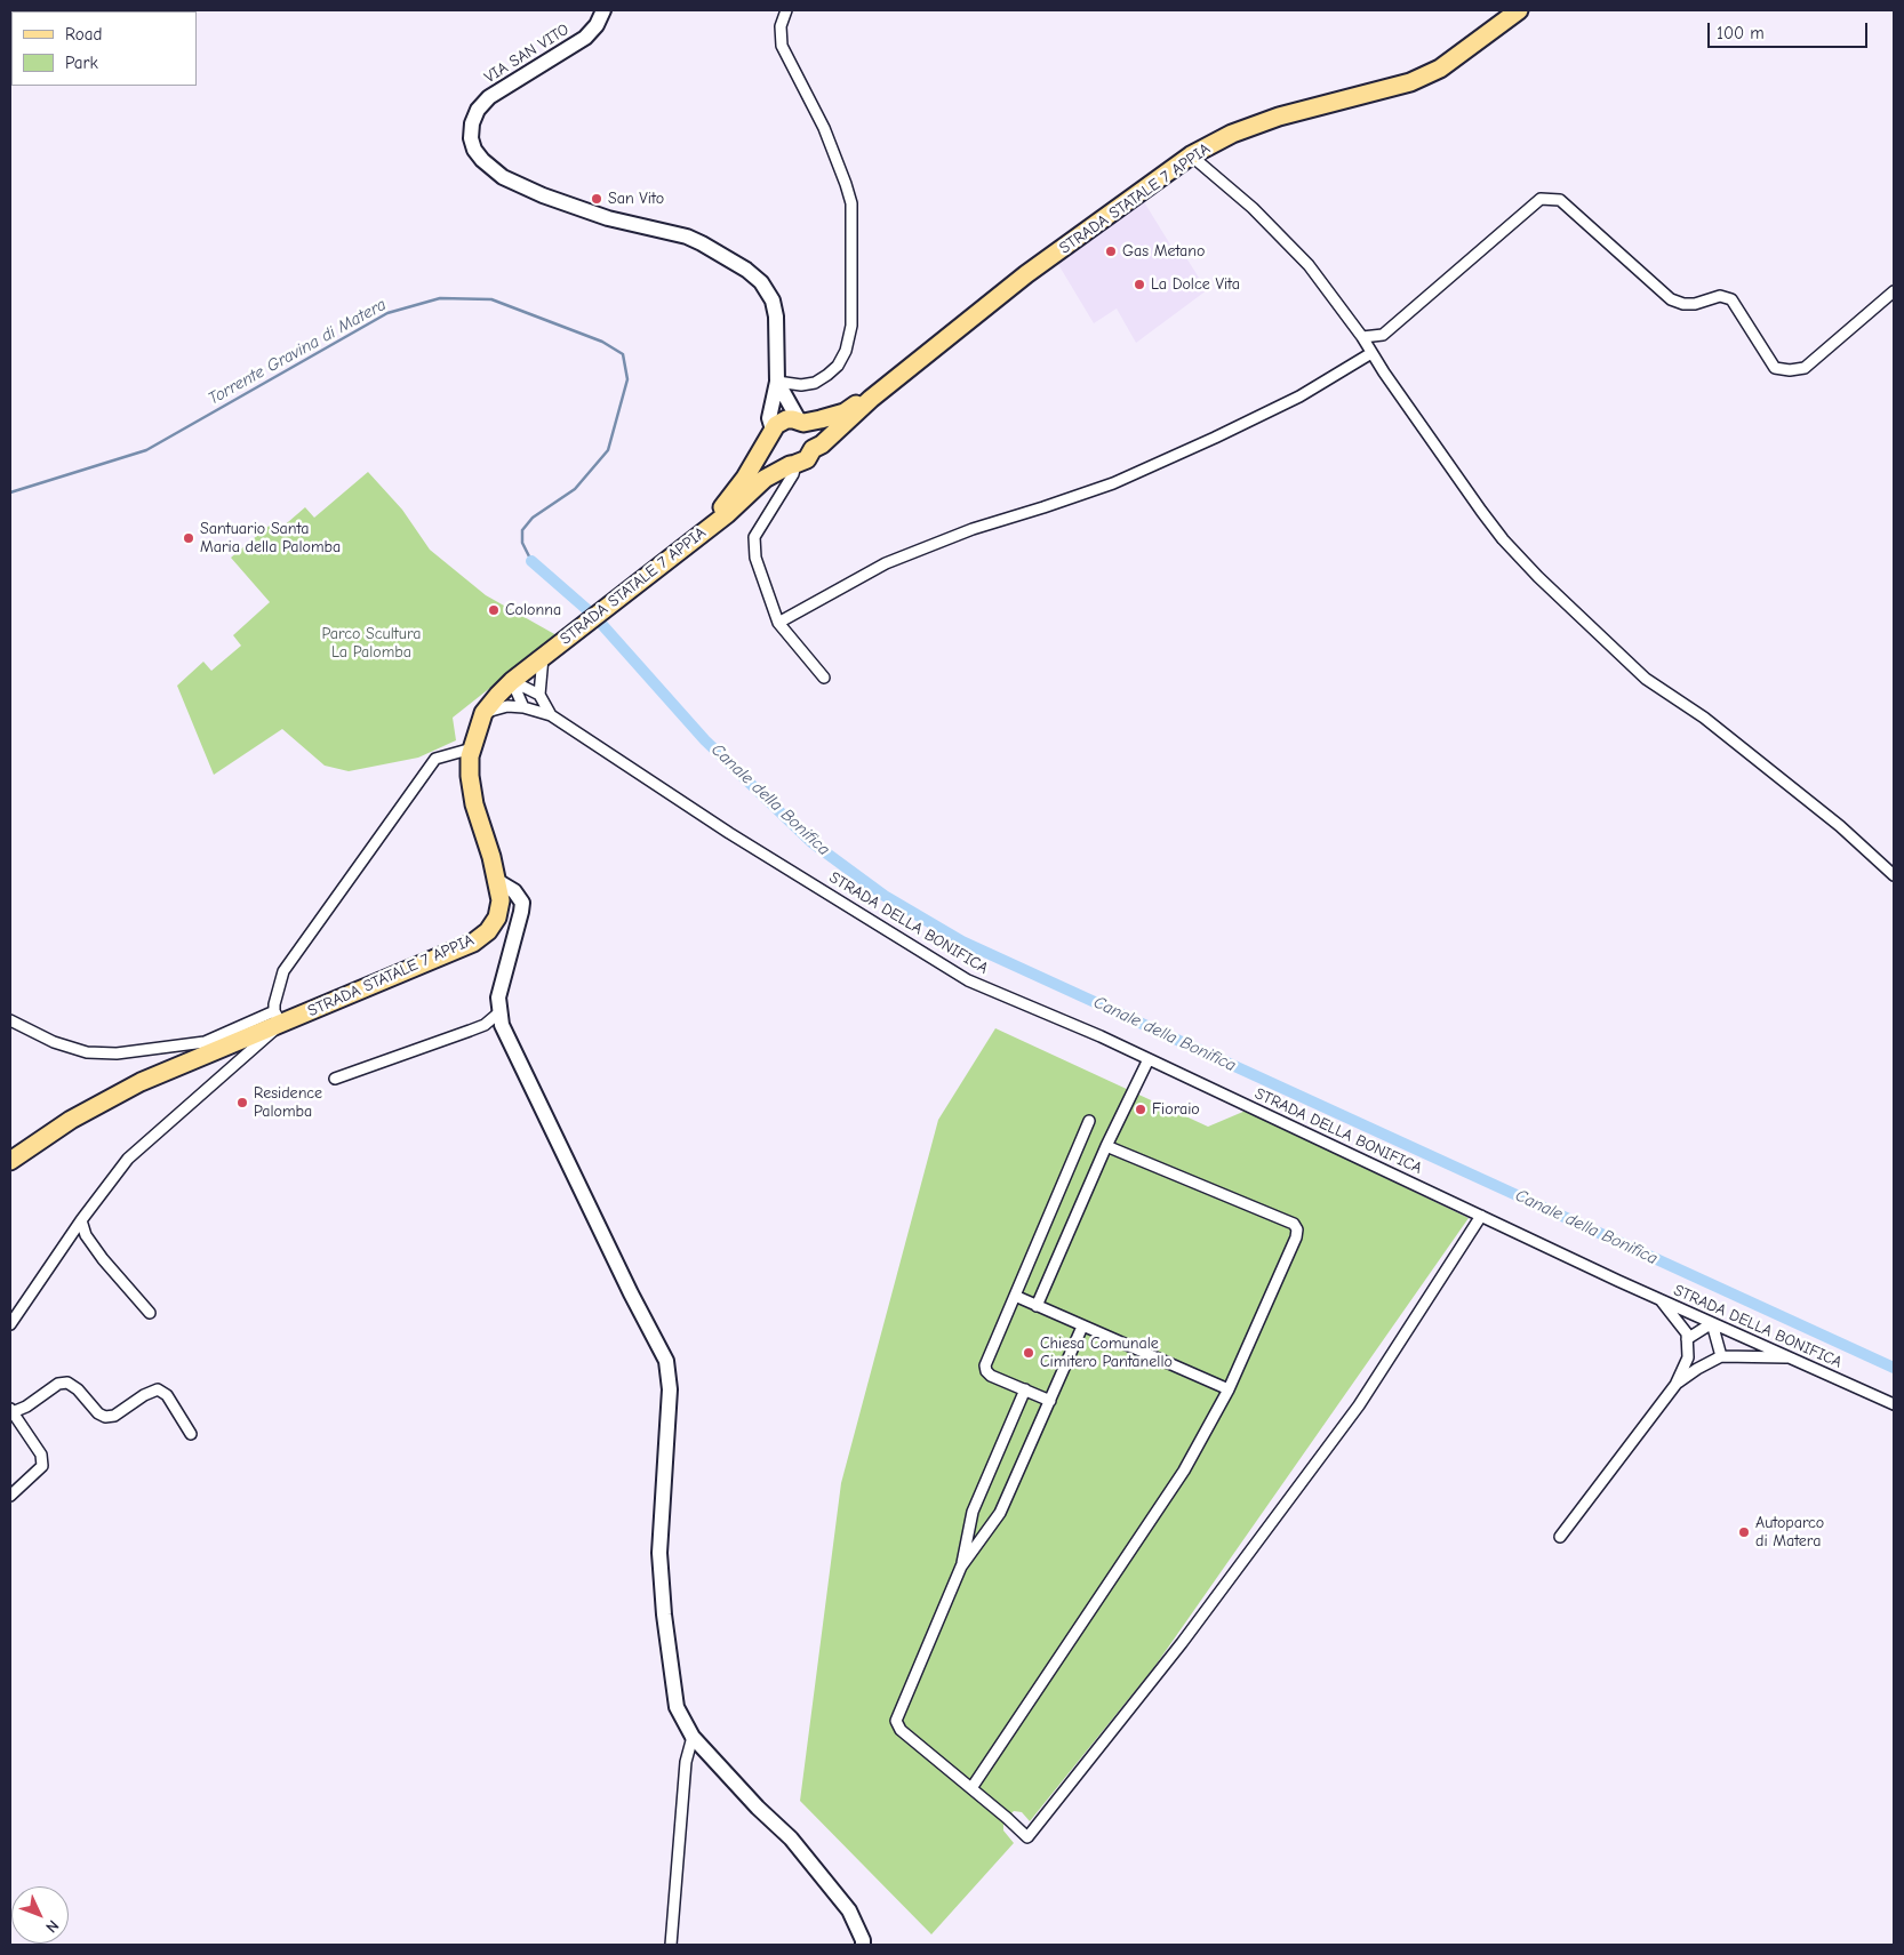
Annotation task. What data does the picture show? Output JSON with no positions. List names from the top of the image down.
{
  "streets": {
    "main road": ["VIA SAN VITO", "STRADA STATALE 7 APPIA"],
    "street": ["STRADA DELLA BONIFICA"]
  },
  "crossings": [
    ["VIA SAN VITO", "STRADA STATALE 7 APPIA"]
  ],
  "water": ["Torrente Gravina di Matera", "Canale della Bonifica"],
  "parks": ["Parco Scultura La Palomba"],
  "places": [
    "San Vito",
    "Gas Metano",
    "La Dolce Vita",
    "Santuario Santa Maria della Palomba",
    "Colonna",
    "Residence Palomba",
    "Fioraio",
    "Chiesa Comunale Cimitero Pantanello",
    "Autoparco di Matera"
  ],
  "legend": ["Road", "Park"],
  "scale_bar": "100 m",
  "north": "bottom right"
}
